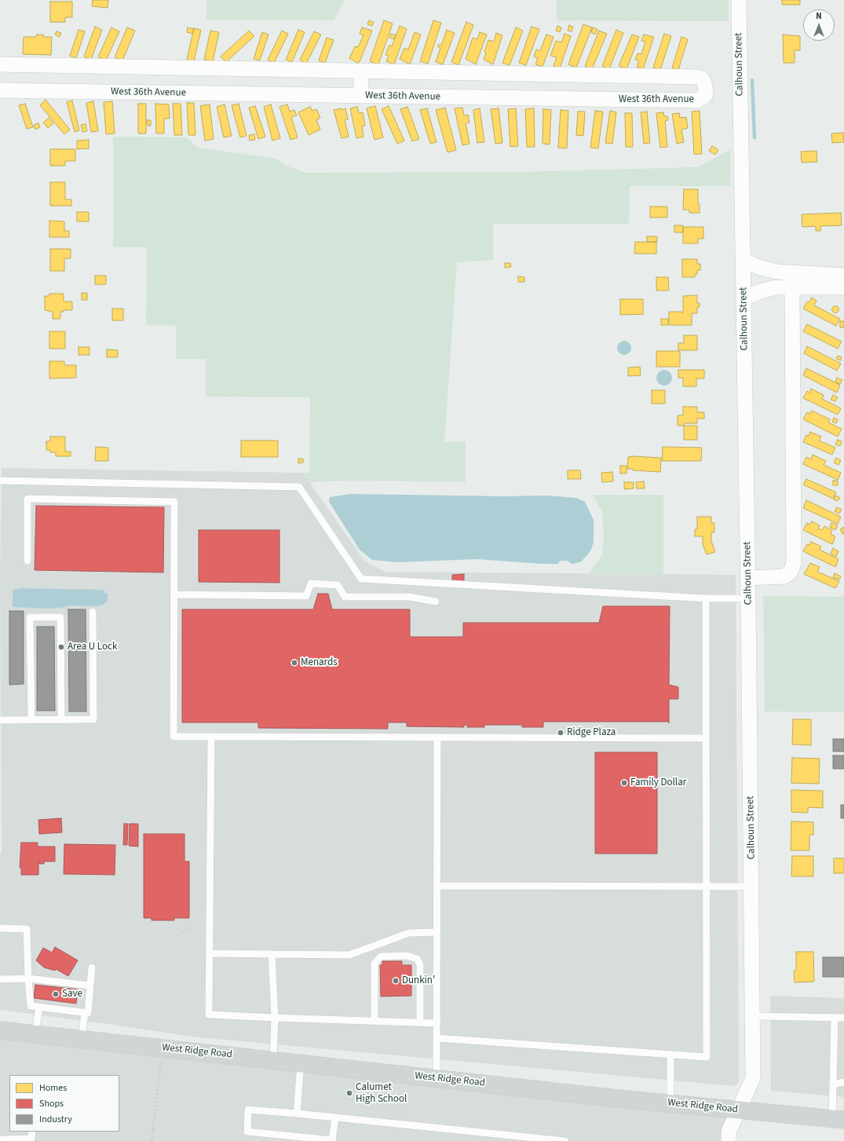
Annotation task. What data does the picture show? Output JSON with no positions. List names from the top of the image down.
{
  "streets": {
    "main road": ["West Ridge Road"],
    "street": ["Calhoun Street", "West 36th Avenue"]
  },
  "crossings": [
    ["Calhoun Street", "West Ridge Road"]
  ],
  "places": [
    "Area U Lock",
    "Menards",
    "Ridge Plaza",
    "Family Dollar",
    "Dunkin'",
    "Save",
    "Calumet High School"
  ],
  "legend": ["Homes", "Shops", "Industry"],
  "north": "top"
}
